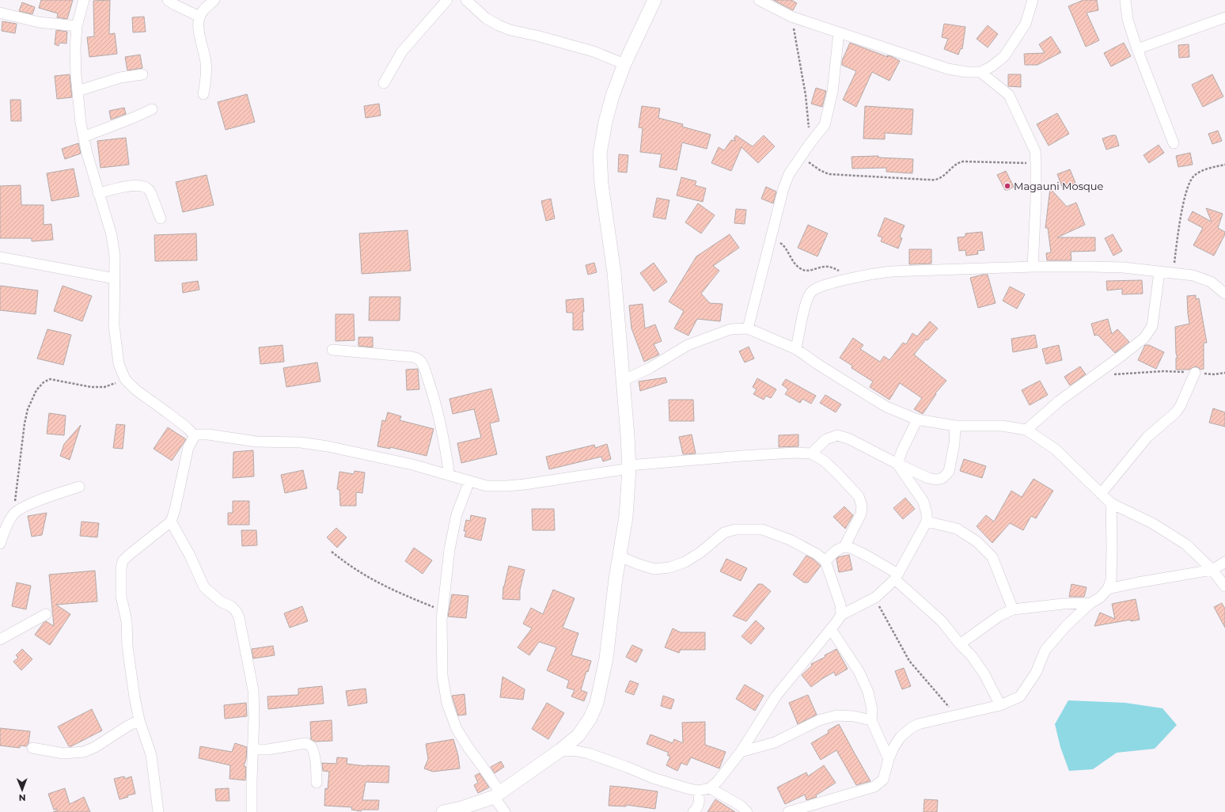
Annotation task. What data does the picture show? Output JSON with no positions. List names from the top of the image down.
{
  "places": ["Magauni Mosque"],
  "north": "bottom"
}
